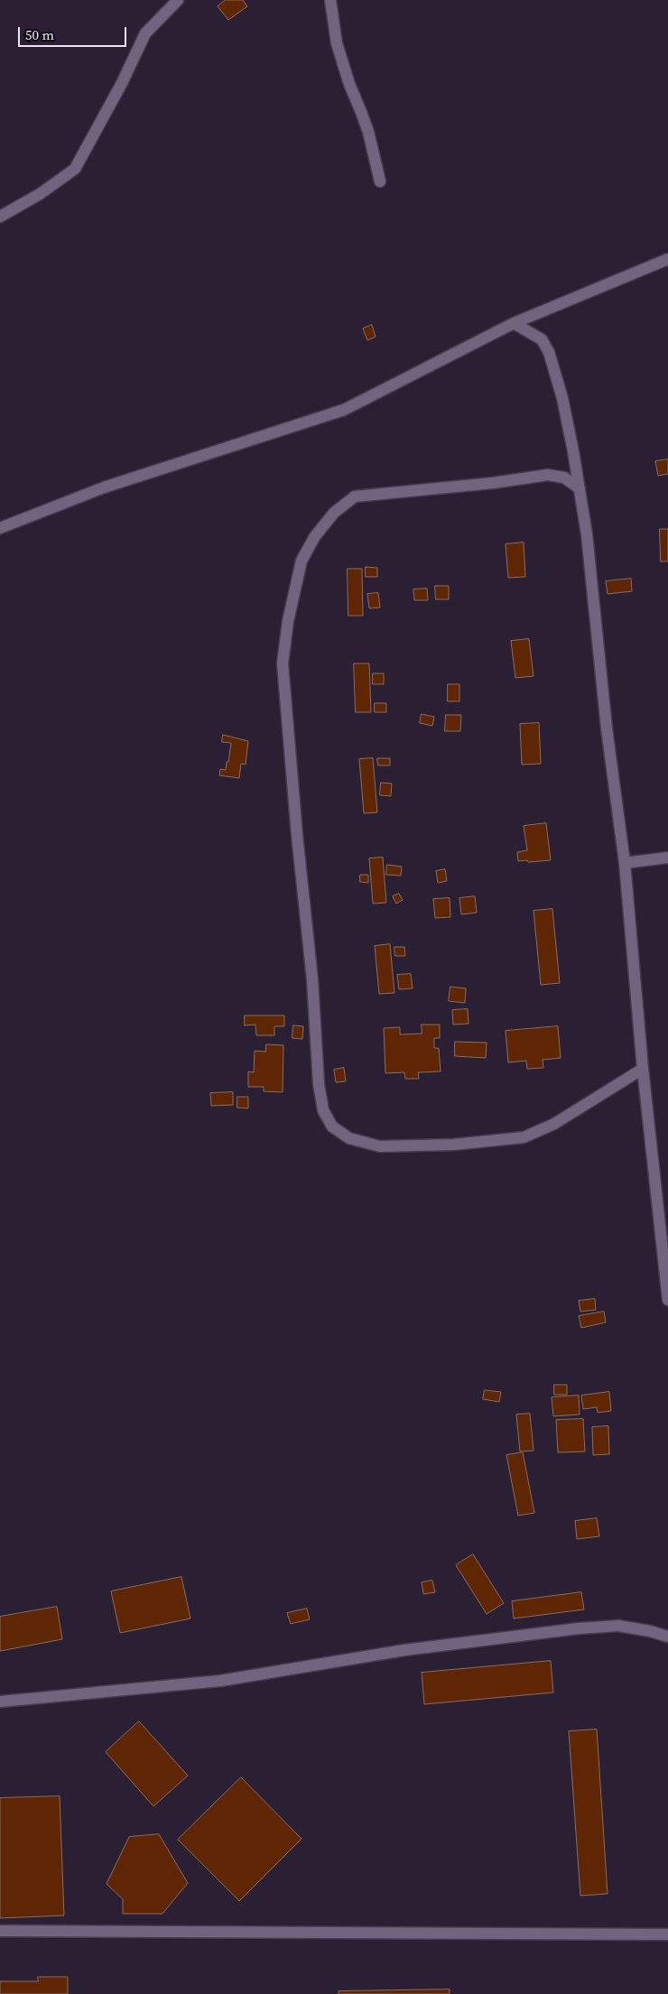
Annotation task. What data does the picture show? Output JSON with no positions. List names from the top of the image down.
{
  "scale_bar": "50 m"
}
